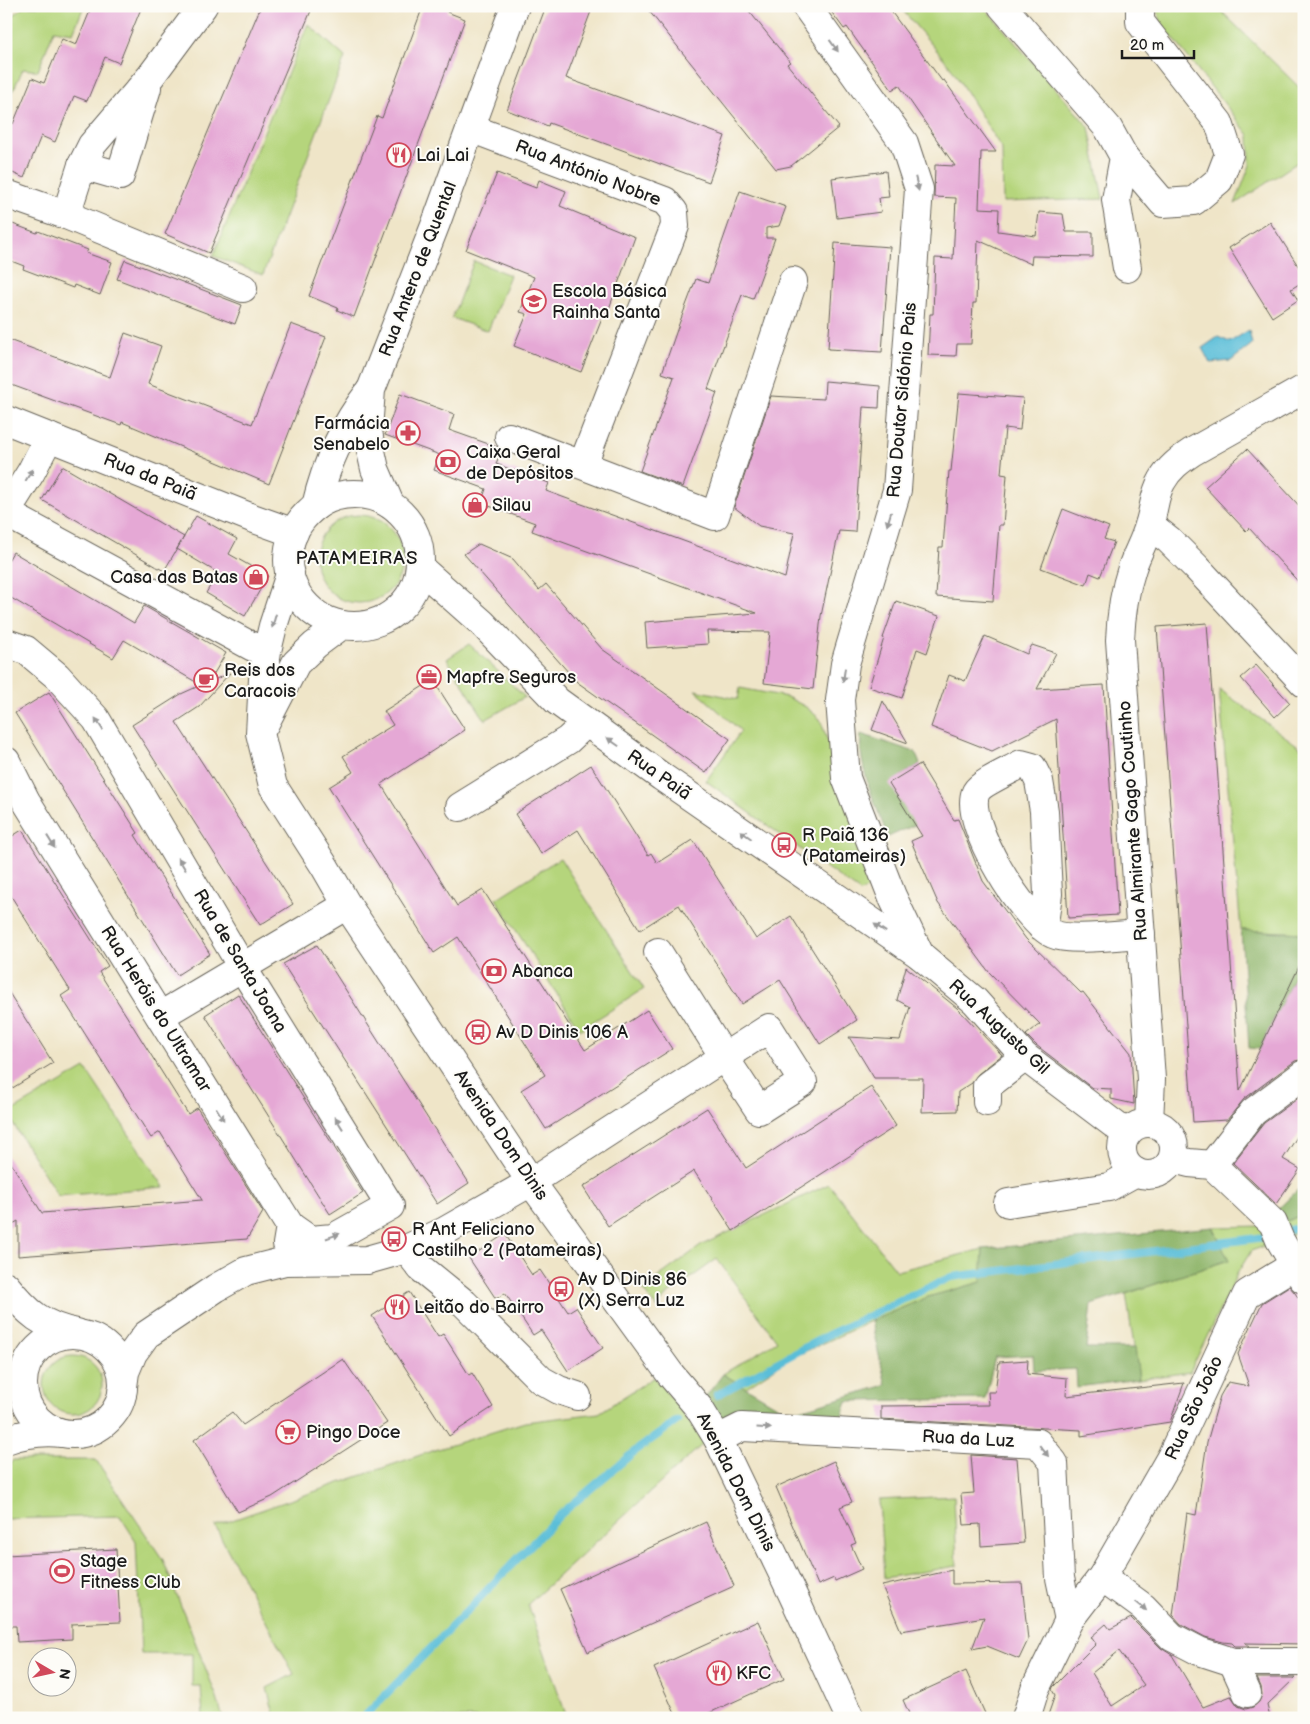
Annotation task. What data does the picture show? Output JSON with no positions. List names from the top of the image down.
{
  "streets": {
    "street": [
      "Rua António Nobre",
      "Rua Antero de Quental",
      "Rua Doutor Sidónio Pais",
      "Rua da Paiã",
      "Rua Paiã",
      "Rua Almirante Gago Coutinho",
      "Rua de Santa Joana",
      "Rua Heróis do Ultramar",
      "Rua Augusto Gil",
      "Avenida Dom Dinis",
      "Rua São João",
      "Rua da Luz"
    ]
  },
  "crossings": [
    ["Rua António Nobre", "Rua Antero de Quental"],
    ["Rua Antero de Quental", "Rua da Paiã"],
    ["Rua Antero de Quental", "Rua Paiã"],
    ["Rua Antero de Quental", "Avenida Dom Dinis"],
    ["Rua Doutor Sidónio Pais", "Rua Paiã"],
    ["Rua Doutor Sidónio Pais", "Rua Augusto Gil"],
    ["Rua da Paiã", "Rua Paiã"],
    ["Rua da Paiã", "Avenida Dom Dinis"],
    ["Rua Paiã", "Rua Augusto Gil"],
    ["Rua Paiã", "Avenida Dom Dinis"],
    ["Rua Almirante Gago Coutinho", "Rua Augusto Gil"],
    ["Rua de Santa Joana", "Rua Heróis do Ultramar"],
    ["Avenida Dom Dinis", "Rua da Luz"],
    ["Rua São João", "Rua da Luz"]
  ],
  "one_way": ["Rua Doutor Sidónio Pais", "Rua Paiã", "Rua Heróis do Ultramar"],
  "districts": ["PATAMEIRAS"],
  "places": {
    "restaurant": ["Lai Lai", "Leitão do Bairro", "KFC"],
    "school or university": ["Escola Básica Rainha Santa"],
    "pharmacy": ["Farmácia Senabelo"],
    "bank": ["Caixa Geral de Depósitos", "Abanca"],
    "shop": ["Silau", "Casa das Batas"],
    "office": ["Mapfre Seguros"],
    "cafe": ["Reis dos Caracois"],
    "bus stop": [
      "R Paiã 136 (Patameiras)",
      "Av D Dinis 106 A",
      "R Ant Feliciano Castilho 2 (Patameiras)",
      "Av D Dinis 86 (X) Serra Luz"
    ],
    "supermarket": ["Pingo Doce"],
    "sports": ["Stage Fitness Club"]
  },
  "scale_bar": "20 m",
  "north": "right"
}
